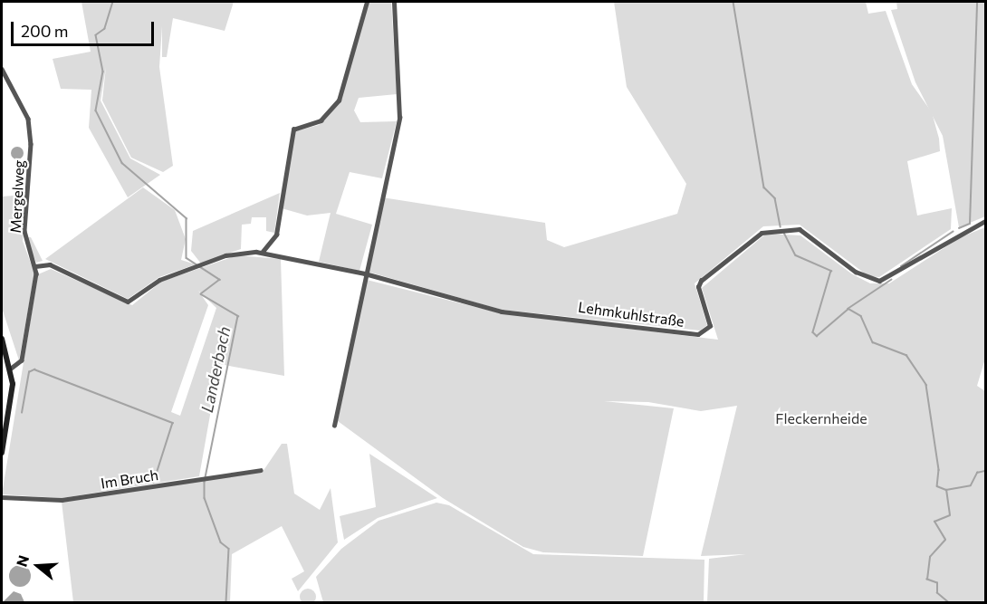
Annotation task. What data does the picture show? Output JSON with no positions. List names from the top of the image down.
{
  "streets": {
    "street": ["Mergelweg", "Lehmkuhlstraße", "Im Bruch"]
  },
  "crossings": [
    ["Mergelweg", "Lehmkuhlstraße"]
  ],
  "water": ["Landerbach"],
  "parks": ["Fleckernheide"],
  "scale_bar": "200 m",
  "north": "left"
}
